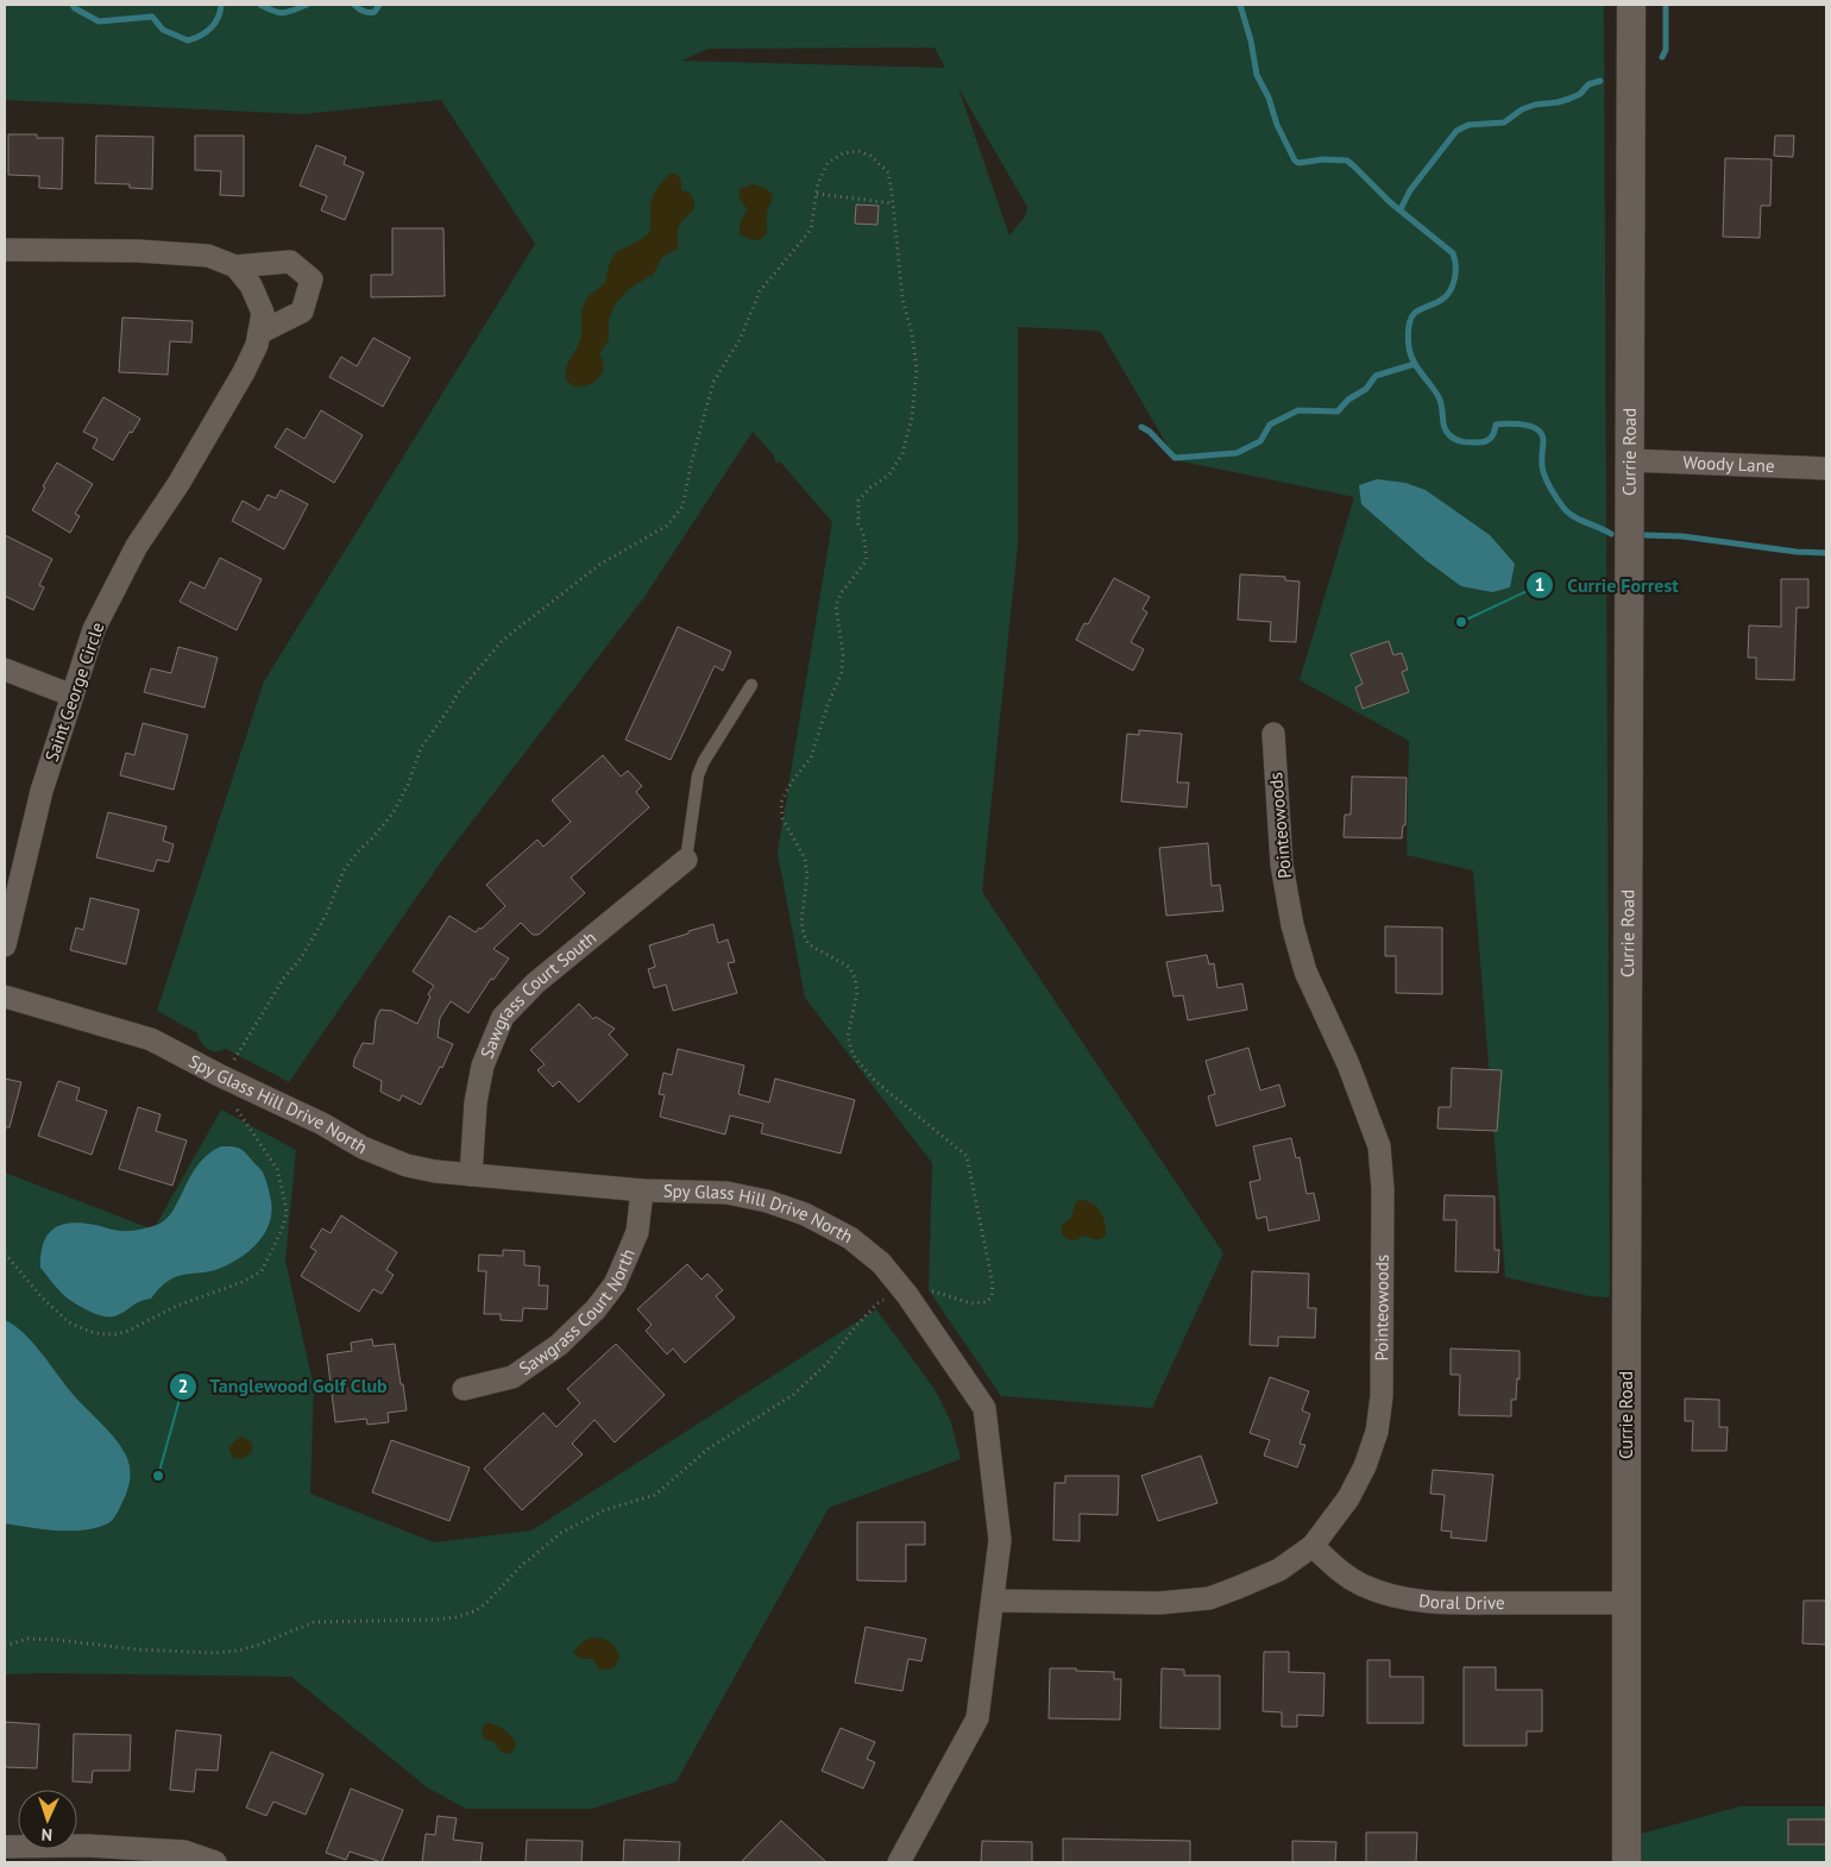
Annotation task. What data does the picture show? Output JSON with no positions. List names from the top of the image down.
{
  "streets": {
    "street": [
      "Currie Road",
      "Woody Lane",
      "Saint George Circle",
      "Pointeowoods",
      "Sawgrass Court South",
      "Spy Glass Hill Drive North",
      "Sawgrass Court North",
      "Doral Drive"
    ]
  },
  "crossings": [
    ["Currie Road", "Woody Lane"],
    ["Currie Road", "Doral Drive"],
    ["Pointeowoods", "Spy Glass Hill Drive North"],
    ["Pointeowoods", "Doral Drive"],
    ["Sawgrass Court South", "Spy Glass Hill Drive North"],
    ["Spy Glass Hill Drive North", "Sawgrass Court North"]
  ],
  "places": ["Currie Forrest", "Tanglewood Golf Club"],
  "north": "bottom"
}
